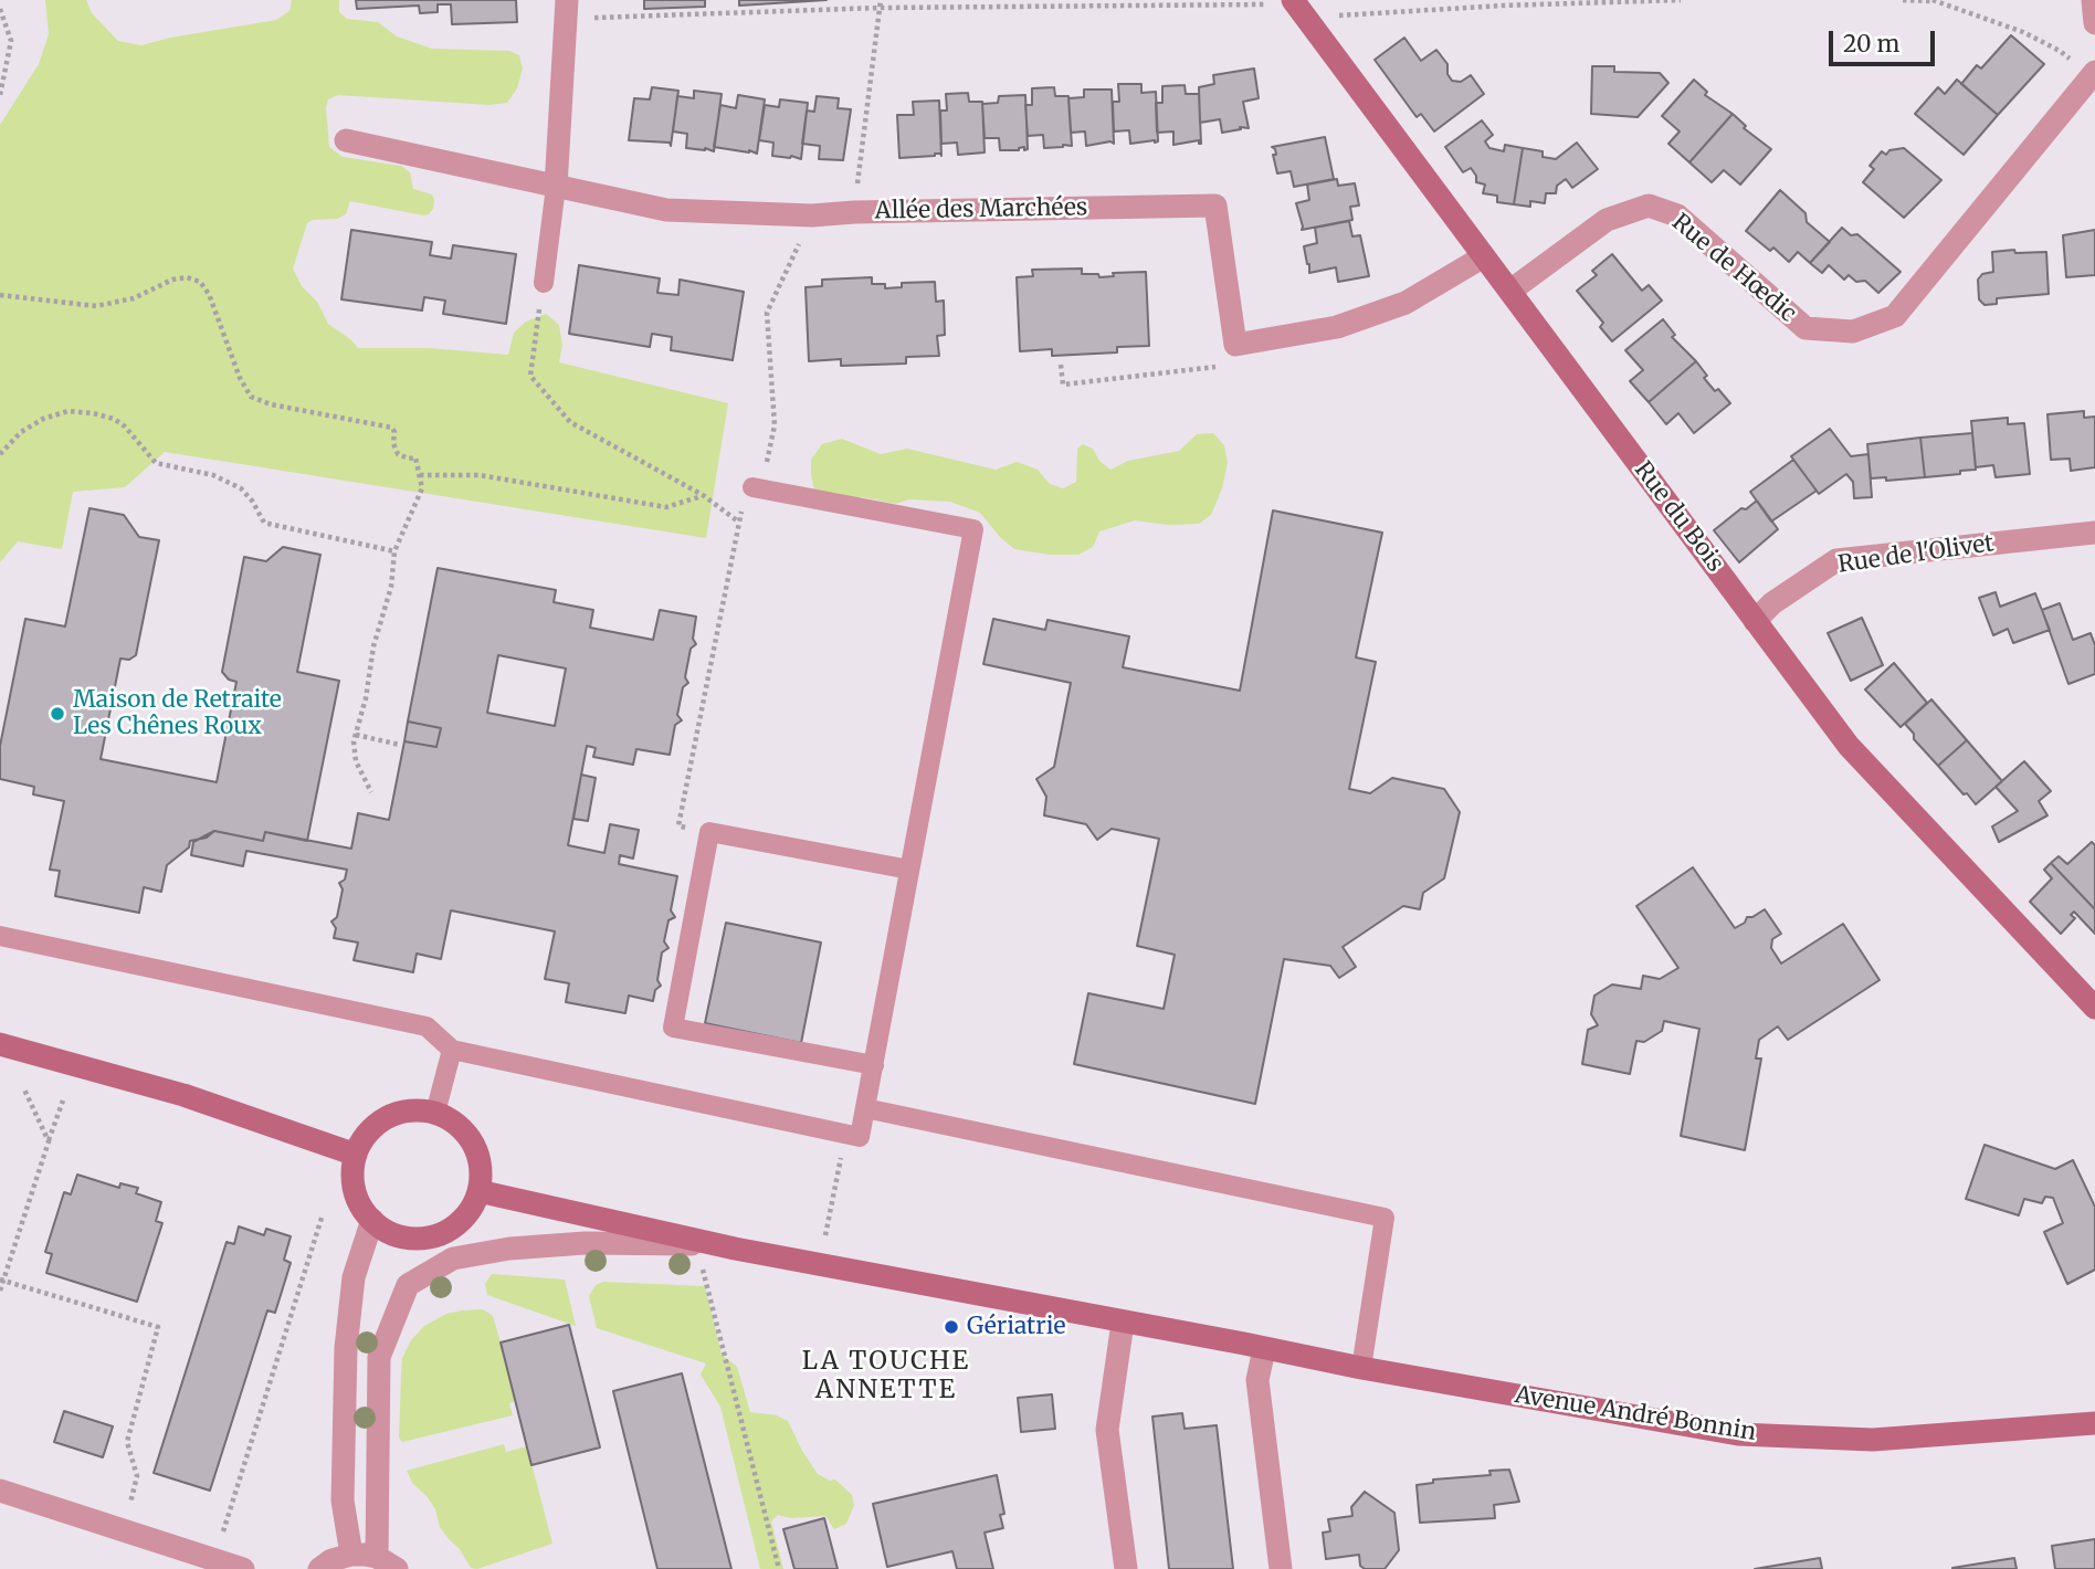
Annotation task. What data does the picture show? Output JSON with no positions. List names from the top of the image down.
{
  "streets": {
    "street": [
      "Allée des Marchées",
      "Rue de Hœdic",
      "Rue du Bois",
      "Rue de l'Olivet",
      "Avenue André Bonnin"
    ]
  },
  "crossings": [
    ["Allée des Marchées", "Rue du Bois"],
    ["Rue de Hœdic", "Rue du Bois"],
    ["Rue du Bois", "Rue de l'Olivet"]
  ],
  "districts": ["LA TOUCHE ANNETTE"],
  "places": ["Maison de Retraite Les Chênes Roux", "Gériatrie"],
  "scale_bar": "20 m"
}
